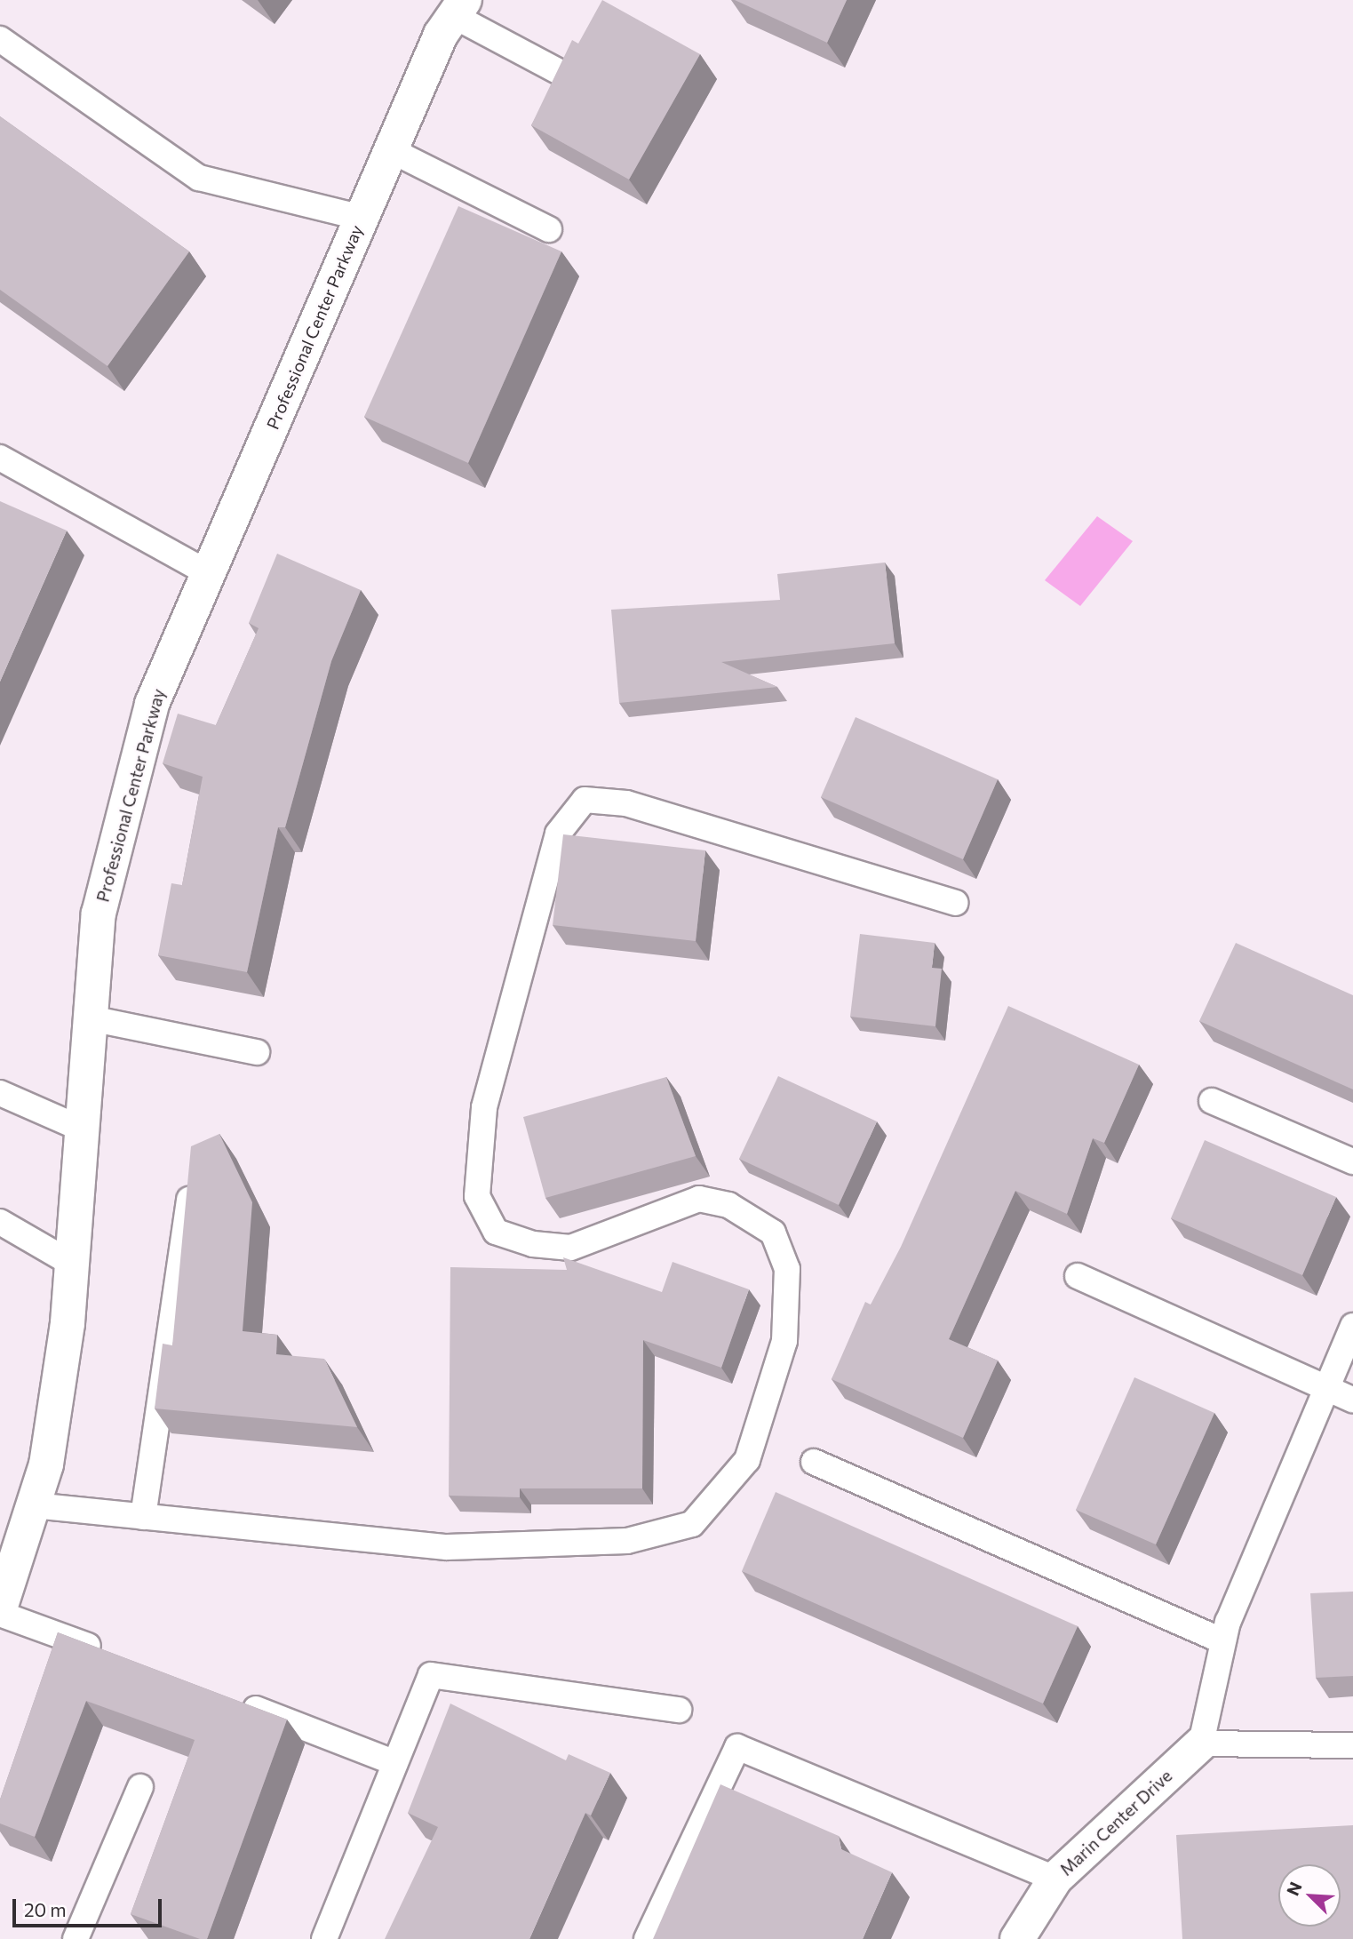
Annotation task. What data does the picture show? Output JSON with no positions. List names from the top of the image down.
{
  "streets": {
    "street": ["Professional Center Parkway", "Marin Center Drive"]
  },
  "scale_bar": "20 m",
  "north": "top left"
}
